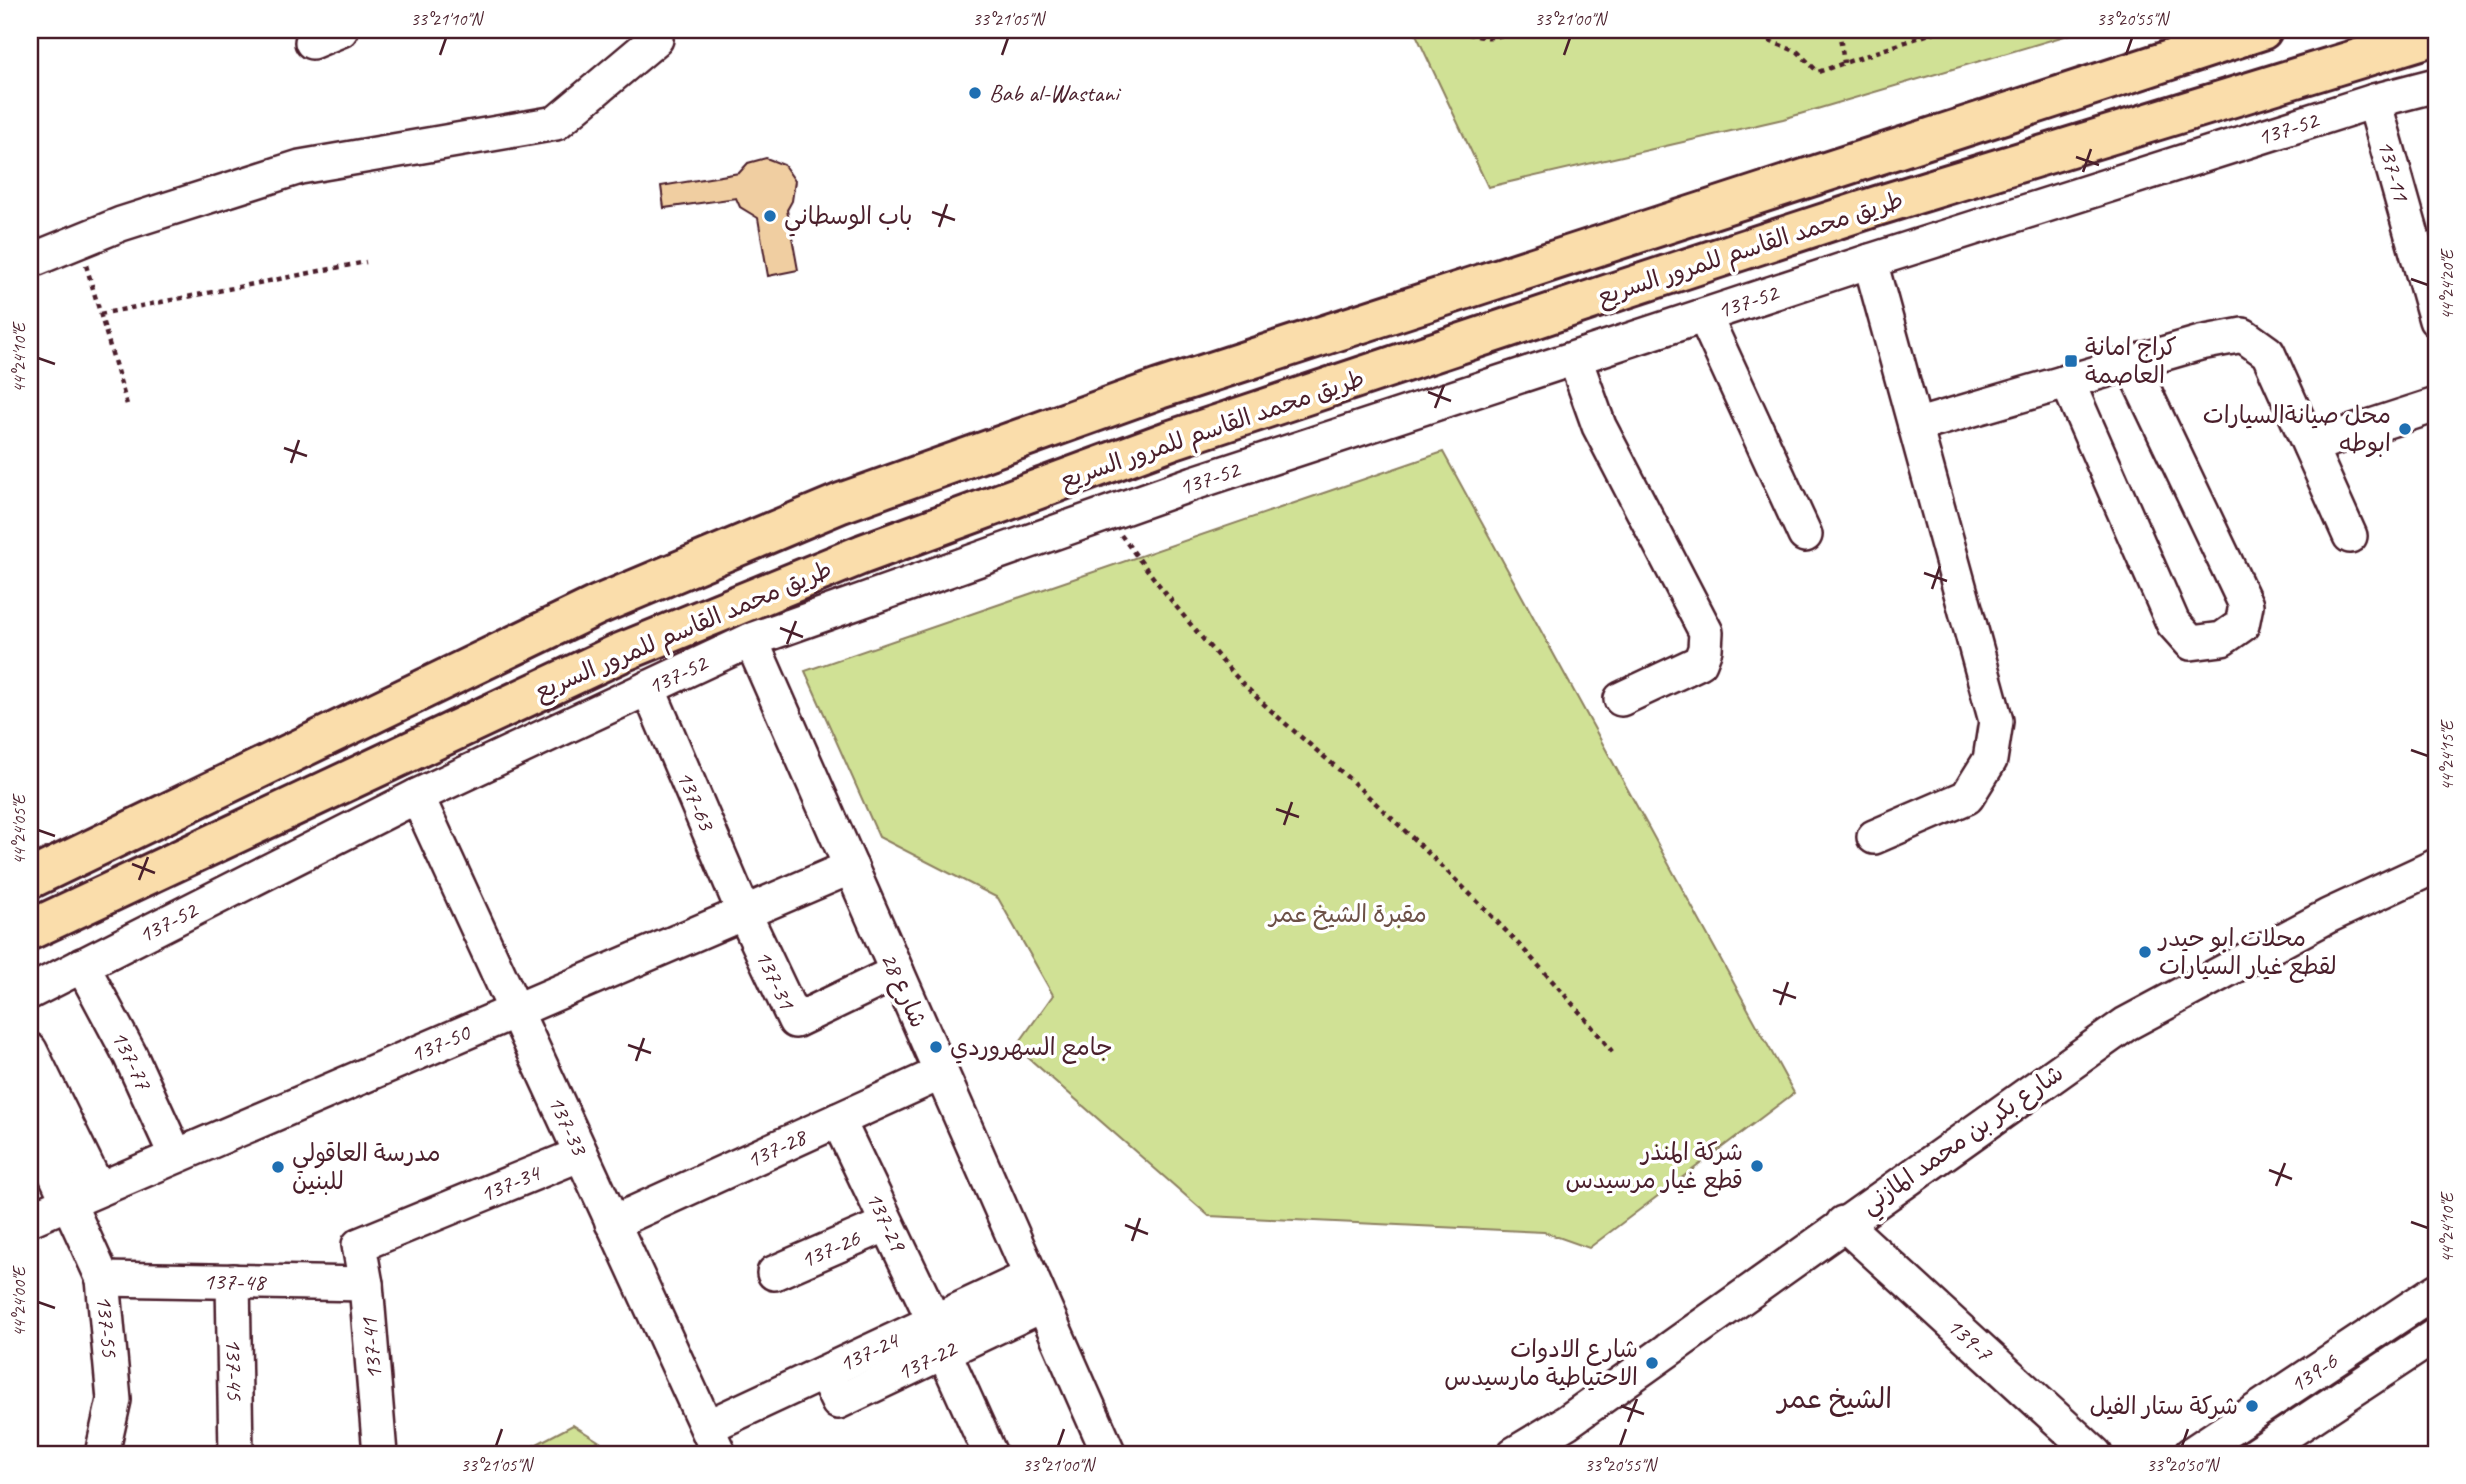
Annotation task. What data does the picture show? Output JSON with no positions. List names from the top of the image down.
{
  "streets": {
    "highway": ["طريق محمد القاسم للمرور السريع"],
    "street": [
      "137-52",
      "137-11",
      "137-63",
      "137-31",
      "شارع 28",
      "137-50",
      "137-77",
      "137-33",
      "شارع بكر بن محمد المازني",
      "137-28",
      "137-34",
      "137-29",
      "137-26",
      "137-48",
      "137-55",
      "139-7",
      "137-41",
      "137-24",
      "137-22",
      "137-45",
      "139-6"
    ]
  },
  "crossings": [
    ["137-52", "137-11"],
    ["137-52", "137-63"],
    ["137-52", "شارع 28"],
    ["137-52", "137-77"],
    ["137-52", "137-33"],
    ["137-63", "137-31"],
    ["137-63", "137-50"],
    ["137-31", "شارع 28"],
    ["137-31", "137-50"],
    ["شارع 28", "137-50"],
    ["شارع 28", "137-28"],
    ["شارع 28", "137-22"],
    ["137-50", "137-77"],
    ["137-50", "137-33"],
    ["137-50", "137-55"],
    ["137-33", "137-28"],
    ["137-33", "137-34"],
    ["137-33", "137-24"],
    ["شارع بكر بن محمد المازني", "139-7"],
    ["137-28", "137-29"],
    ["137-34", "137-41"],
    ["137-29", "137-26"],
    ["137-29", "137-22"],
    ["137-48", "137-55"],
    ["137-48", "137-41"],
    ["137-48", "137-45"],
    ["137-24", "137-22"]
  ],
  "districts": ["الشيخ عمر"],
  "parks": ["مقبرة الشيخ عمر"],
  "places": {
    "other": [
      "Bab al-Wastani",
      "باب الوسطاني",
      "محل صيانةالسيارات ابوطه",
      "محلات ابو حيدر لقطع غيار السيارات",
      "جامع السهروردي",
      "شركة المنذر قطع غيار مرسيدس",
      "مدرسة العاقولي للبنين",
      "شارع الادوات الاحتياطية مارسيدس",
      "شركة ستار الفيل"
    ],
    "transit": ["كراج امانة العاصمة"]
  },
  "coordinates": [
    "33°21'10\"N",
    "33°21'05\"N",
    "33°21'00\"N",
    "33°20'55\"N",
    "44°24'20\"E",
    "44°24'10\"E",
    "44°24'15\"E",
    "44°24'05\"E",
    "44°24'00\"E",
    "33°20'50\"N"
  ]
}
